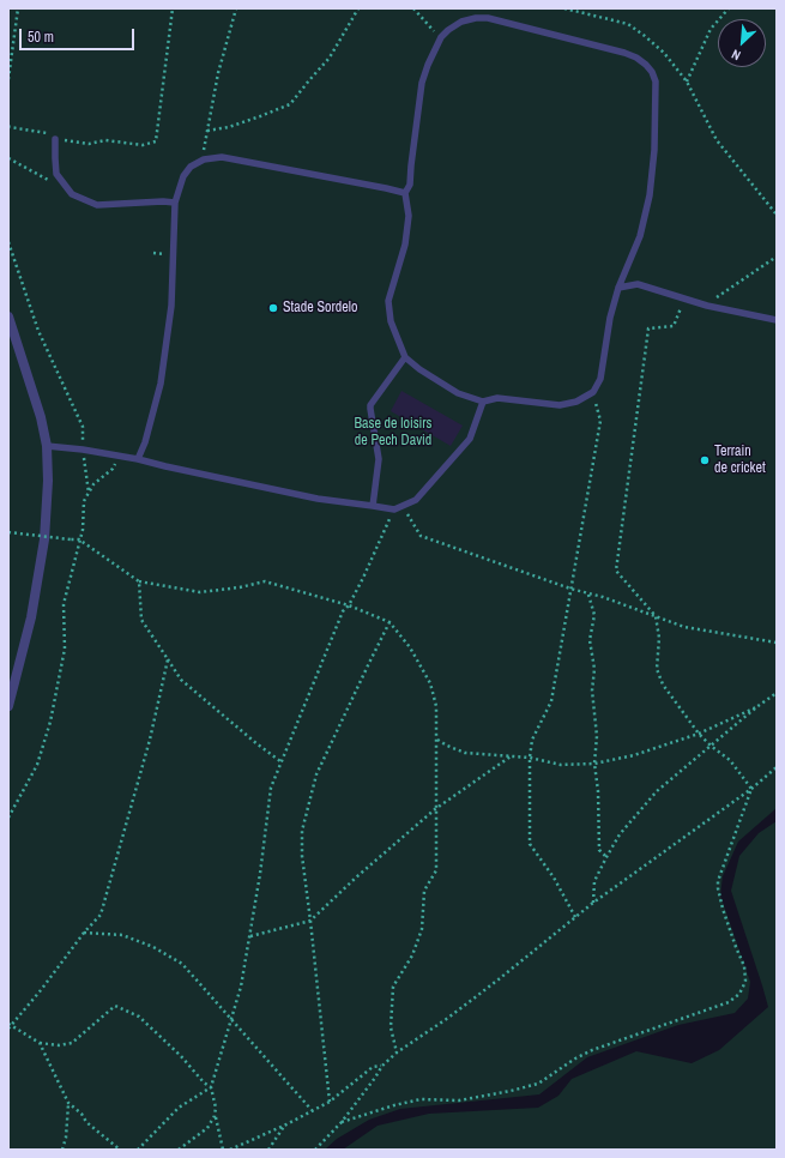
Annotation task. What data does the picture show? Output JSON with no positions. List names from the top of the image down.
{
  "parks": ["Base de loisirs de Pech David"],
  "places": ["Stade Sordelo", "Terrain de cricket"],
  "scale_bar": "50 m",
  "north": "bottom left"
}
